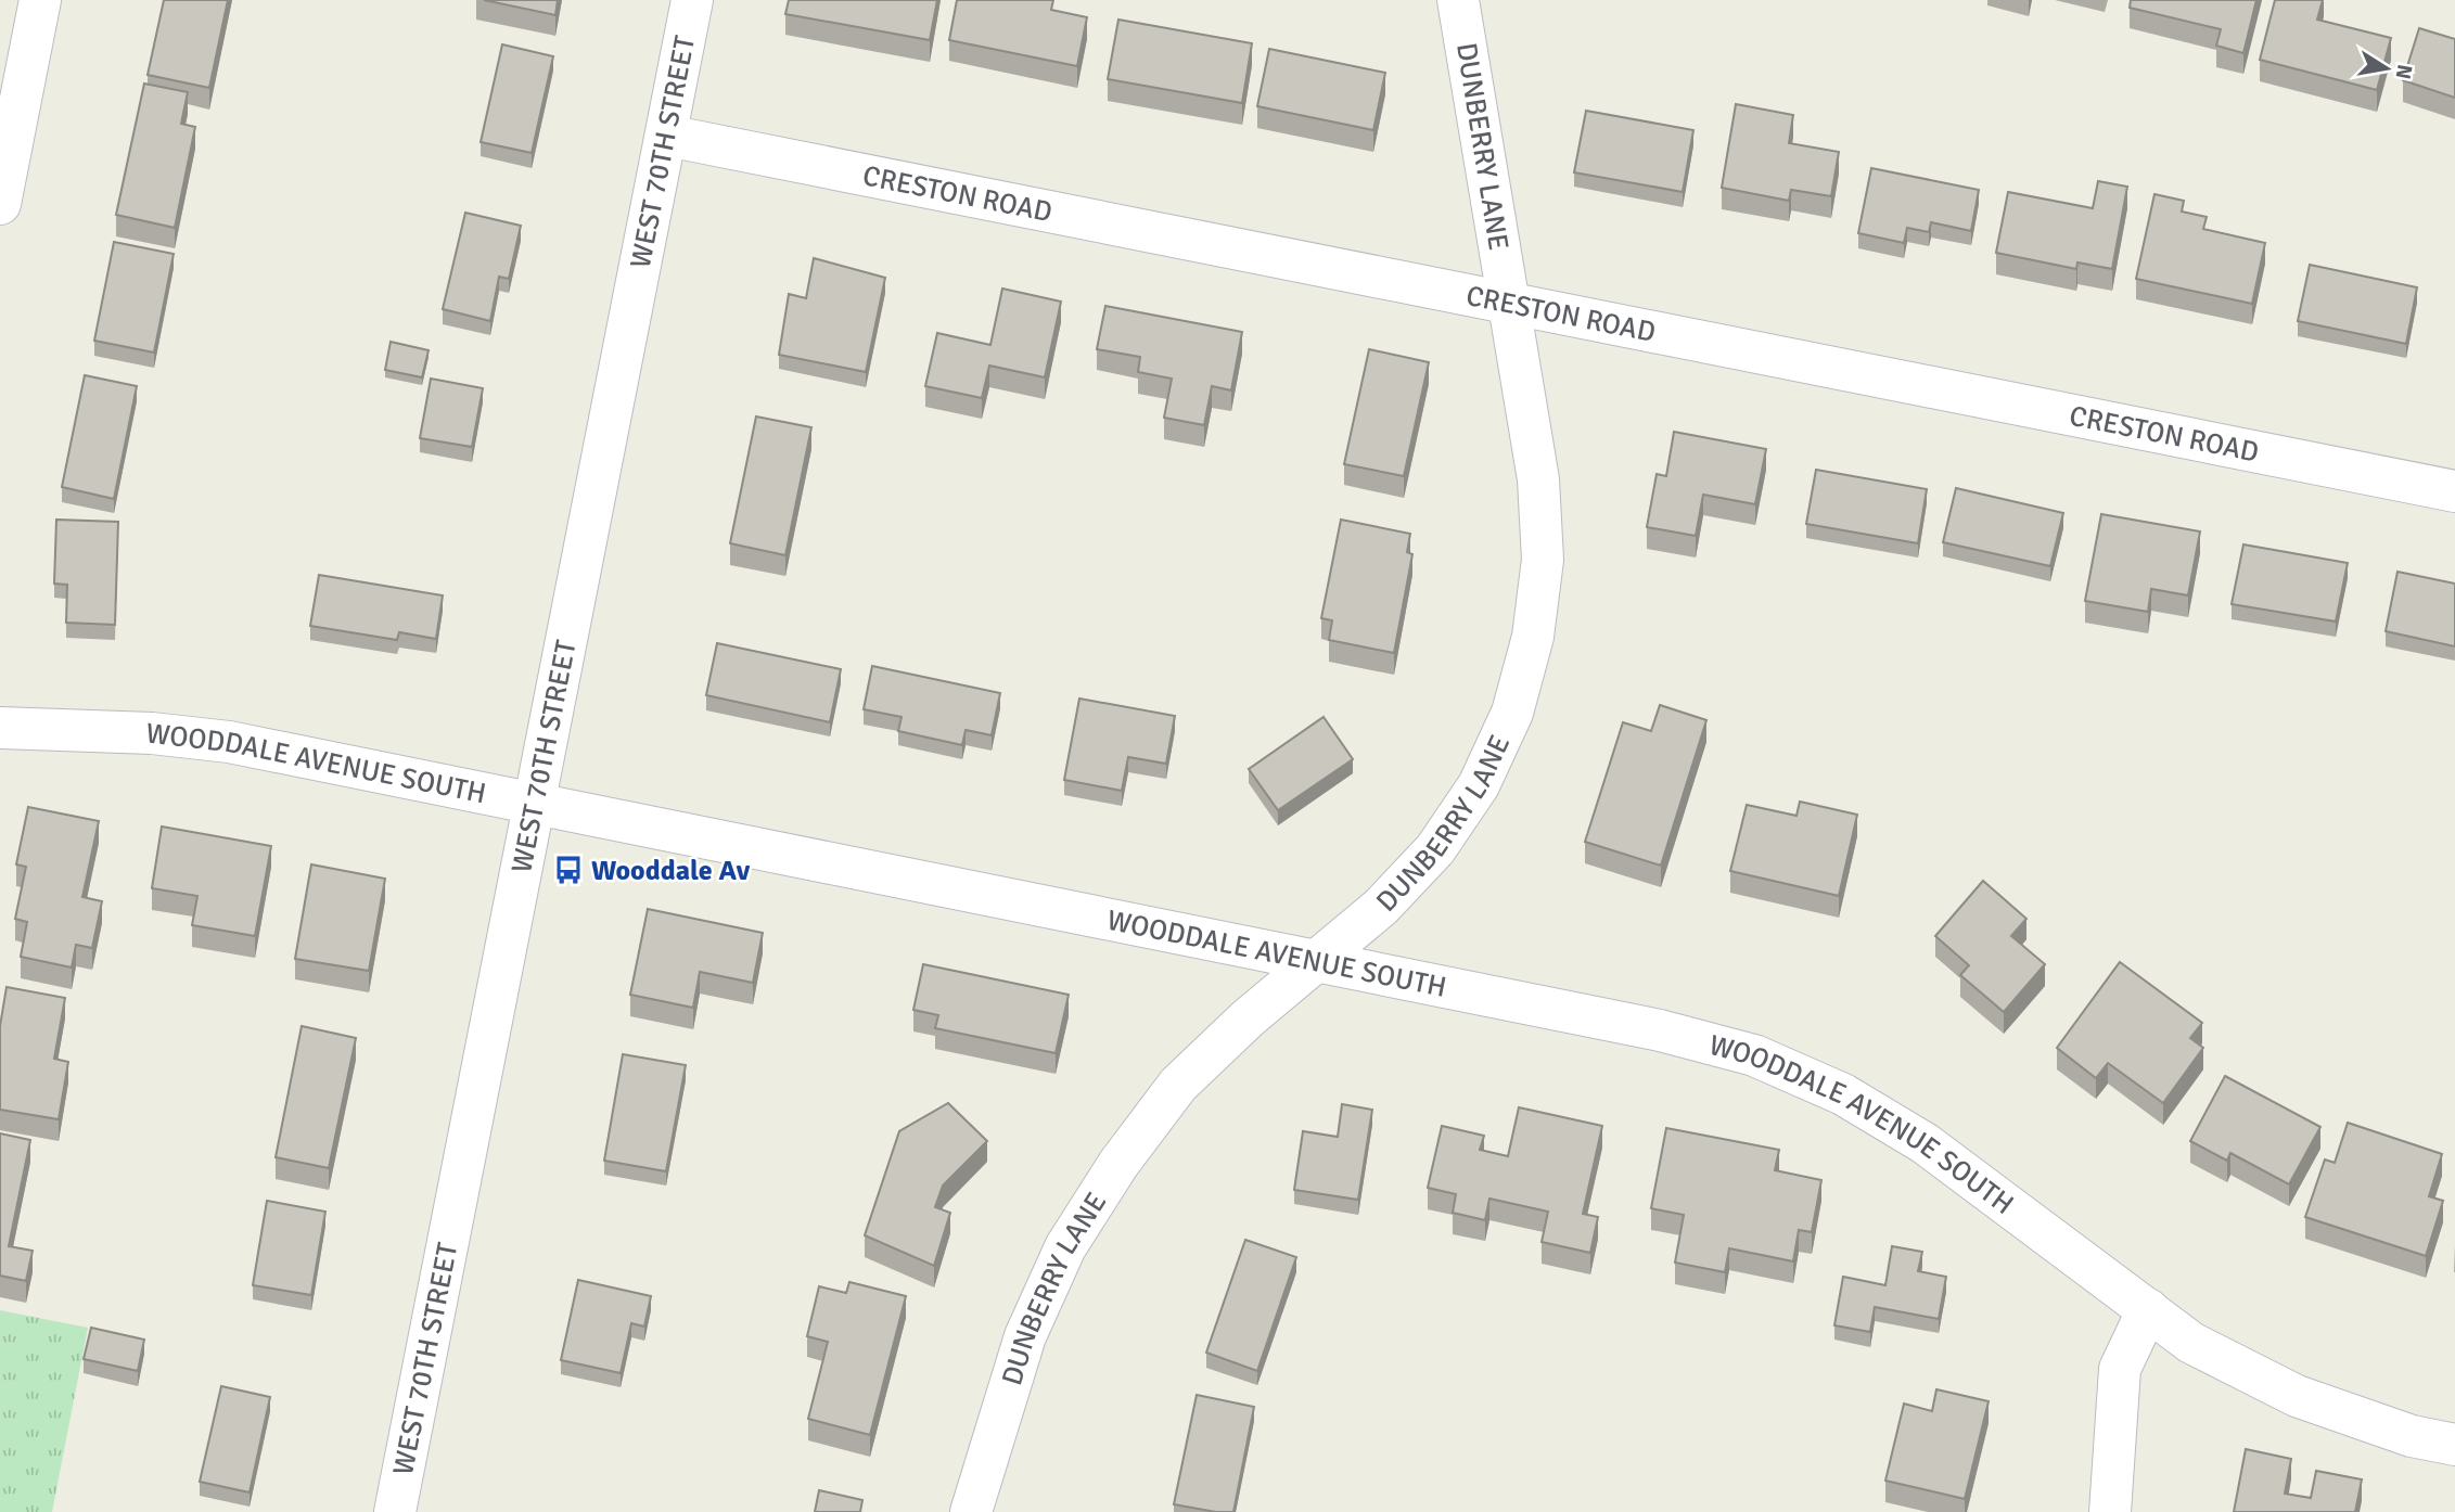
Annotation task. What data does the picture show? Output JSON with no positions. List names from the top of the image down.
{
  "streets": {
    "street": [
      "DUNBERRY LANE",
      "WEST 70TH STREET",
      "CRESTON ROAD",
      "WOODDALE AVENUE SOUTH"
    ]
  },
  "crossings": [
    ["DUNBERRY LANE", "CRESTON ROAD"],
    ["DUNBERRY LANE", "WOODDALE AVENUE SOUTH"],
    ["WEST 70TH STREET", "CRESTON ROAD"],
    ["WEST 70TH STREET", "WOODDALE AVENUE SOUTH"]
  ],
  "places": {
    "bus stop": ["Wooddale Av"]
  },
  "north": "right"
}
